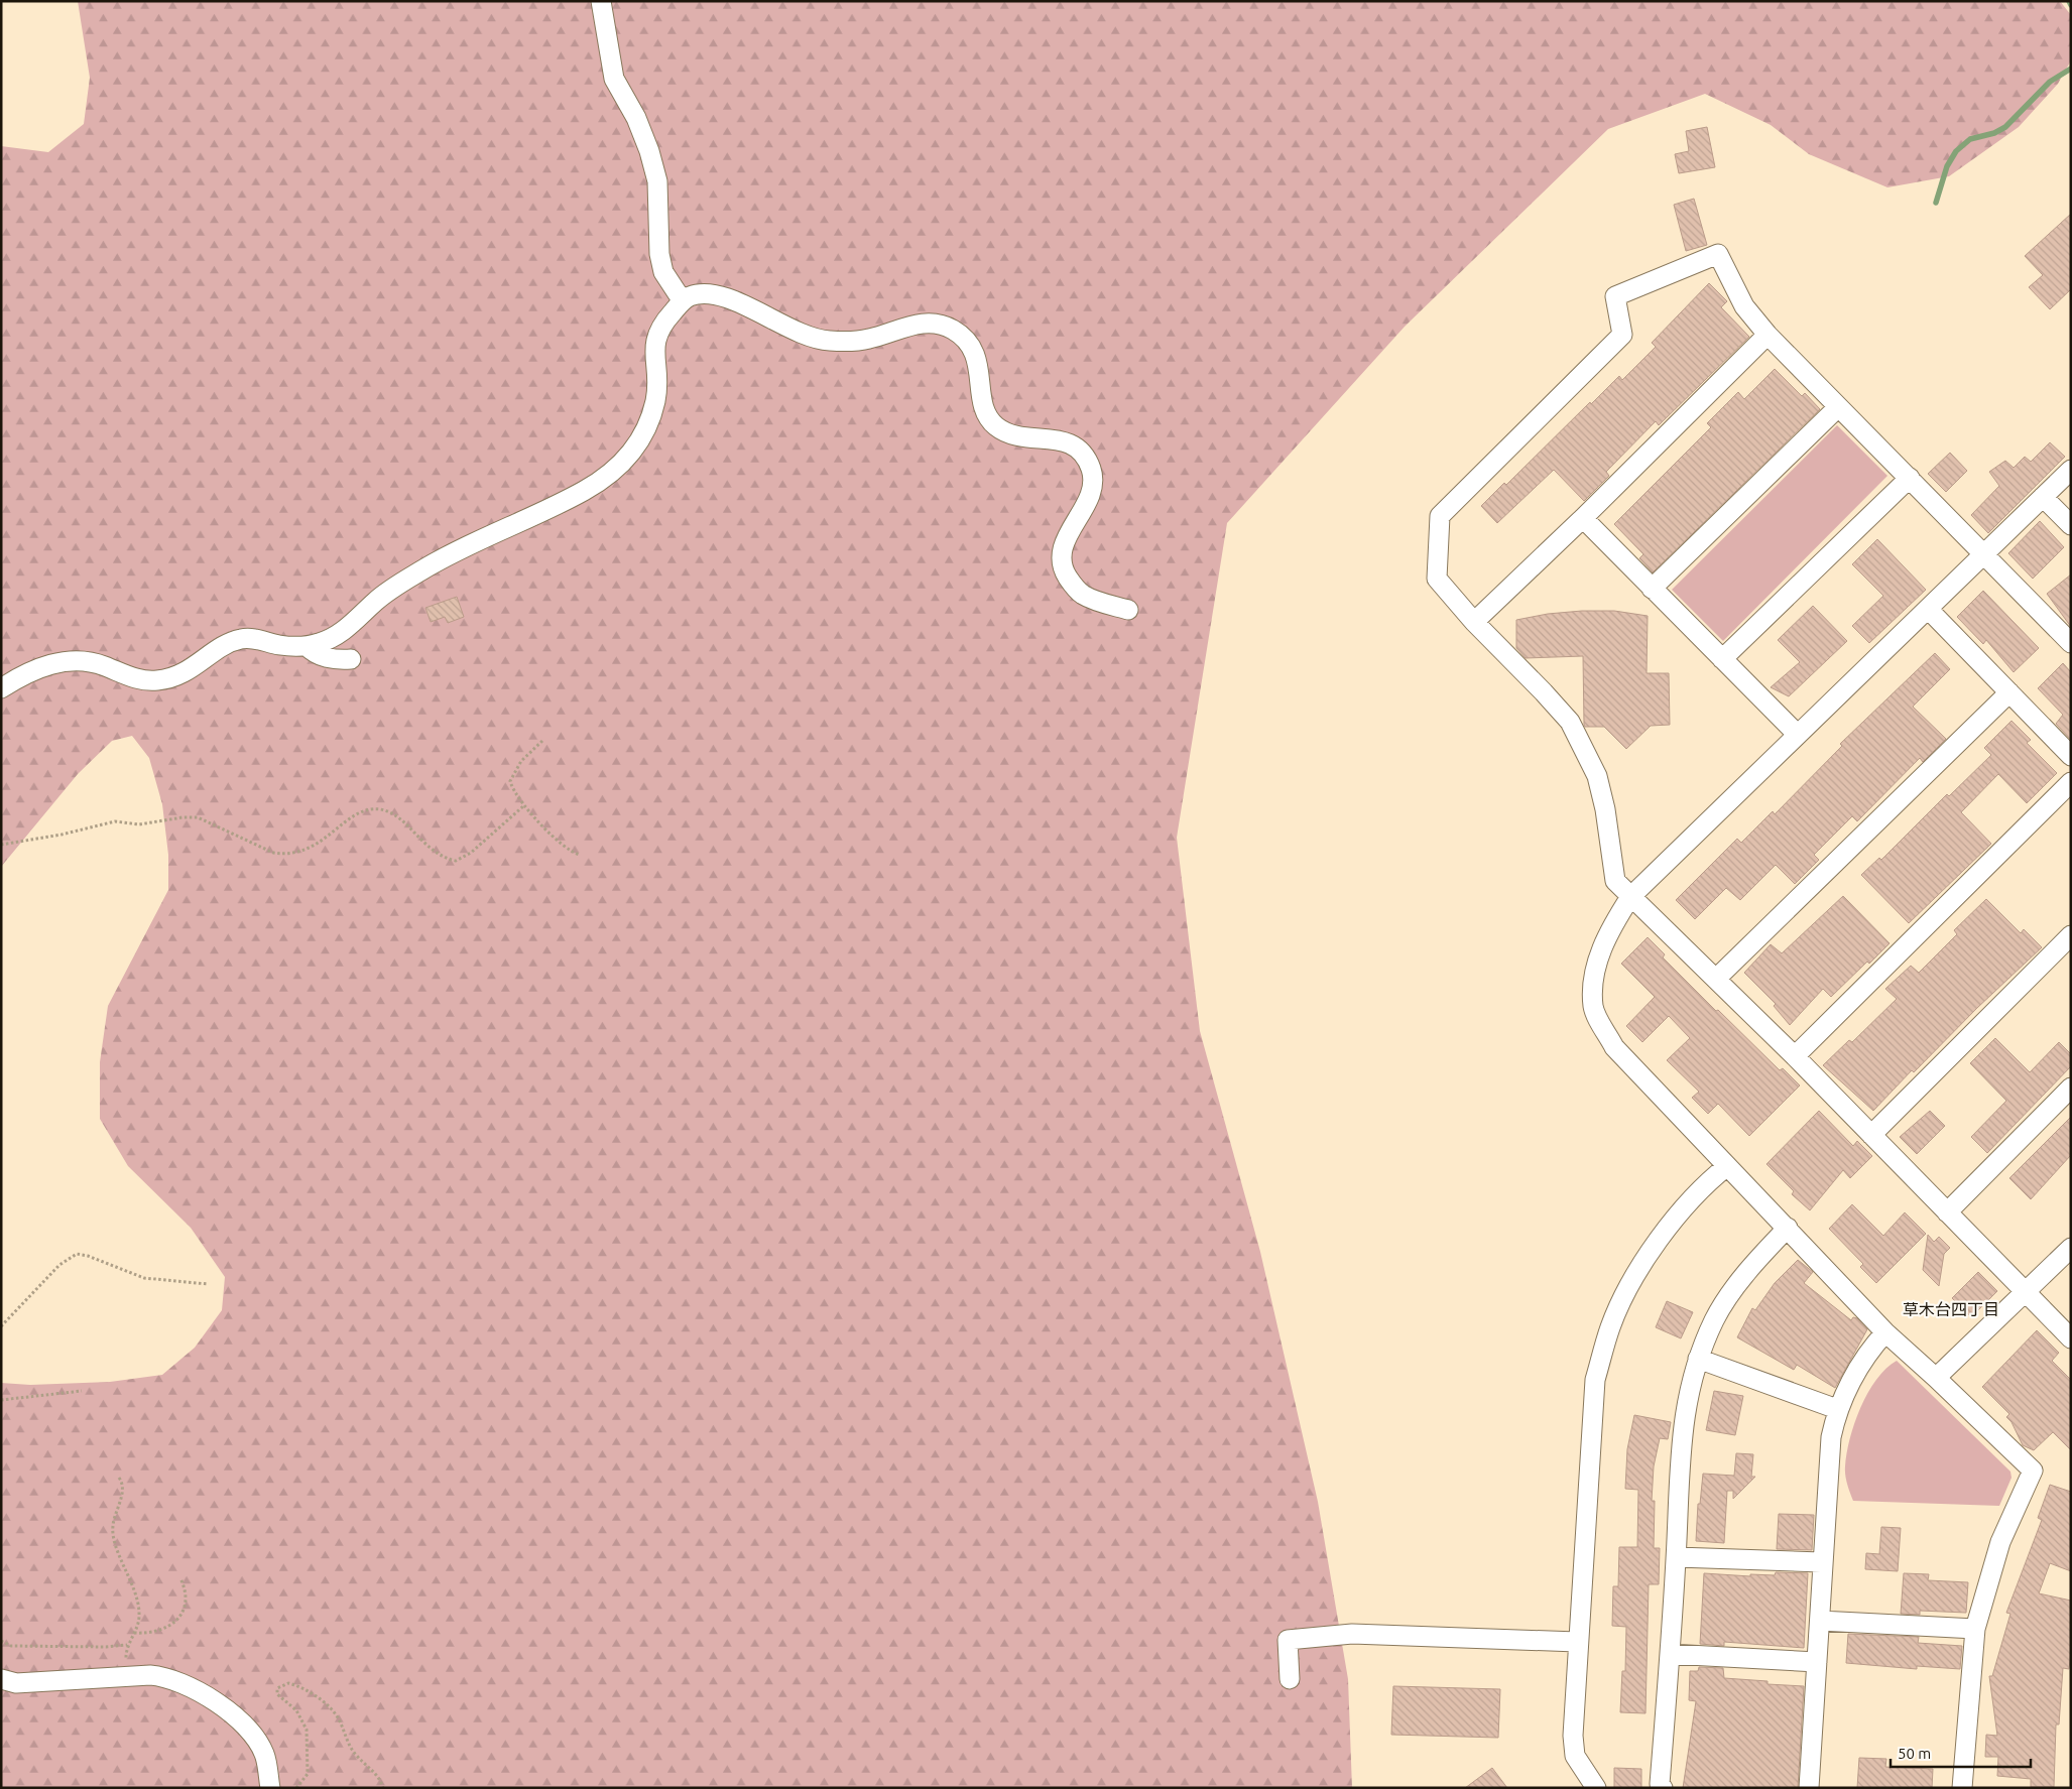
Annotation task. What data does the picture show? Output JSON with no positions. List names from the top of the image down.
{
  "districts": ["草木台四丁目"],
  "scale_bar": "50 m"
}
